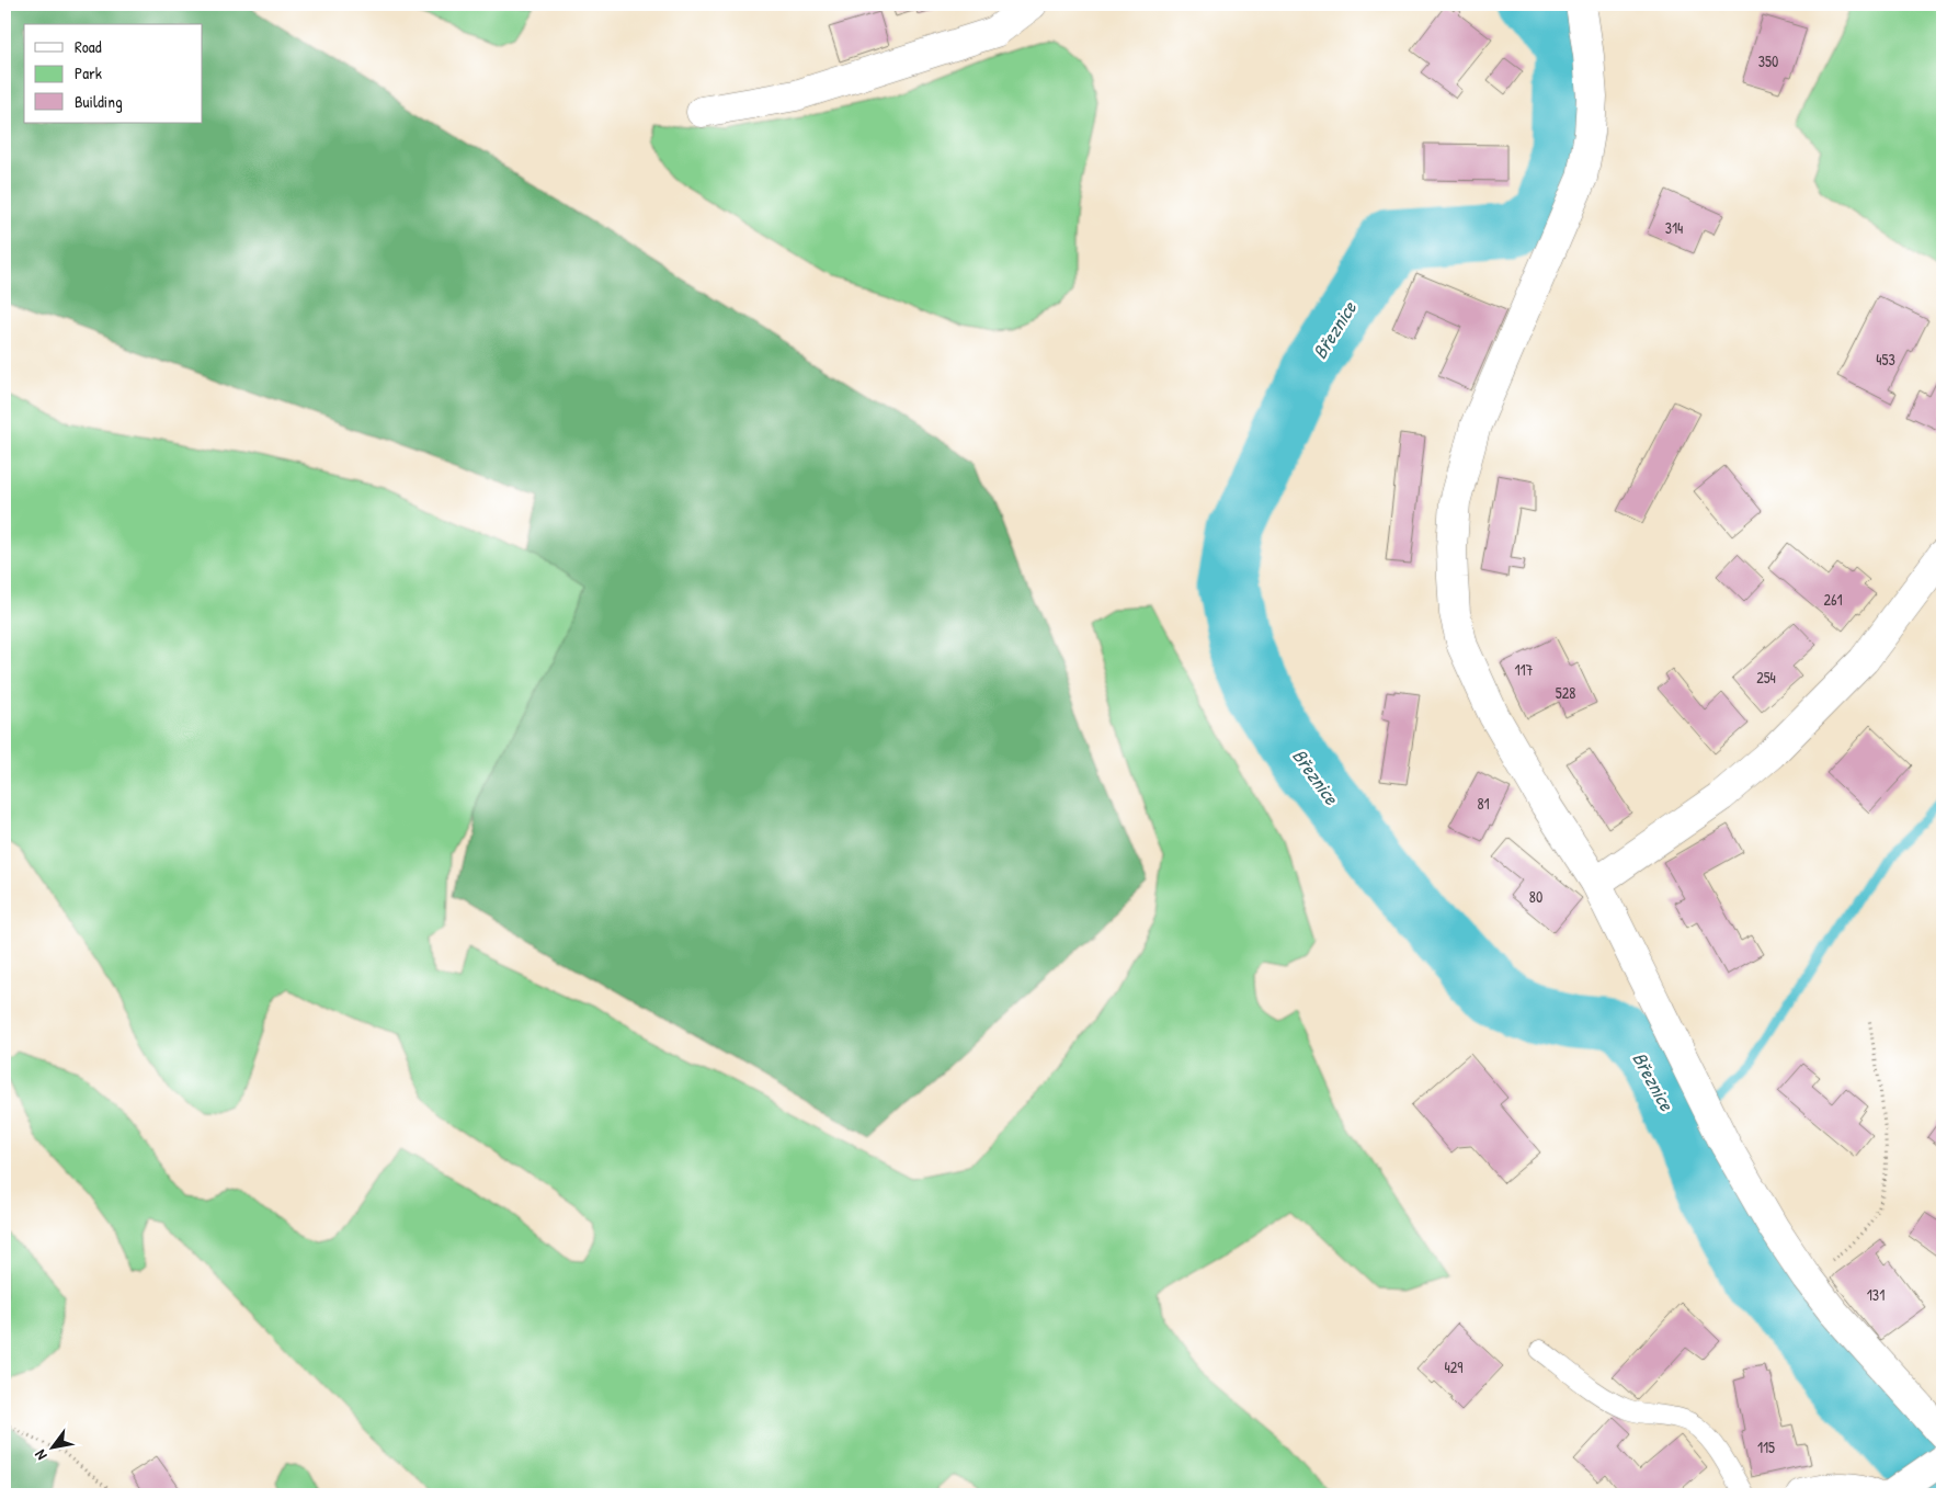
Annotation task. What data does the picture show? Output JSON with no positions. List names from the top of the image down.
{
  "water": ["Březnice"],
  "house_numbers": [
    "350",
    "314",
    "453",
    "261",
    "117",
    "254",
    "528",
    "81",
    "80",
    "131",
    "429",
    "115"
  ],
  "legend": ["Road", "Park", "Building"],
  "north": "bottom left"
}
